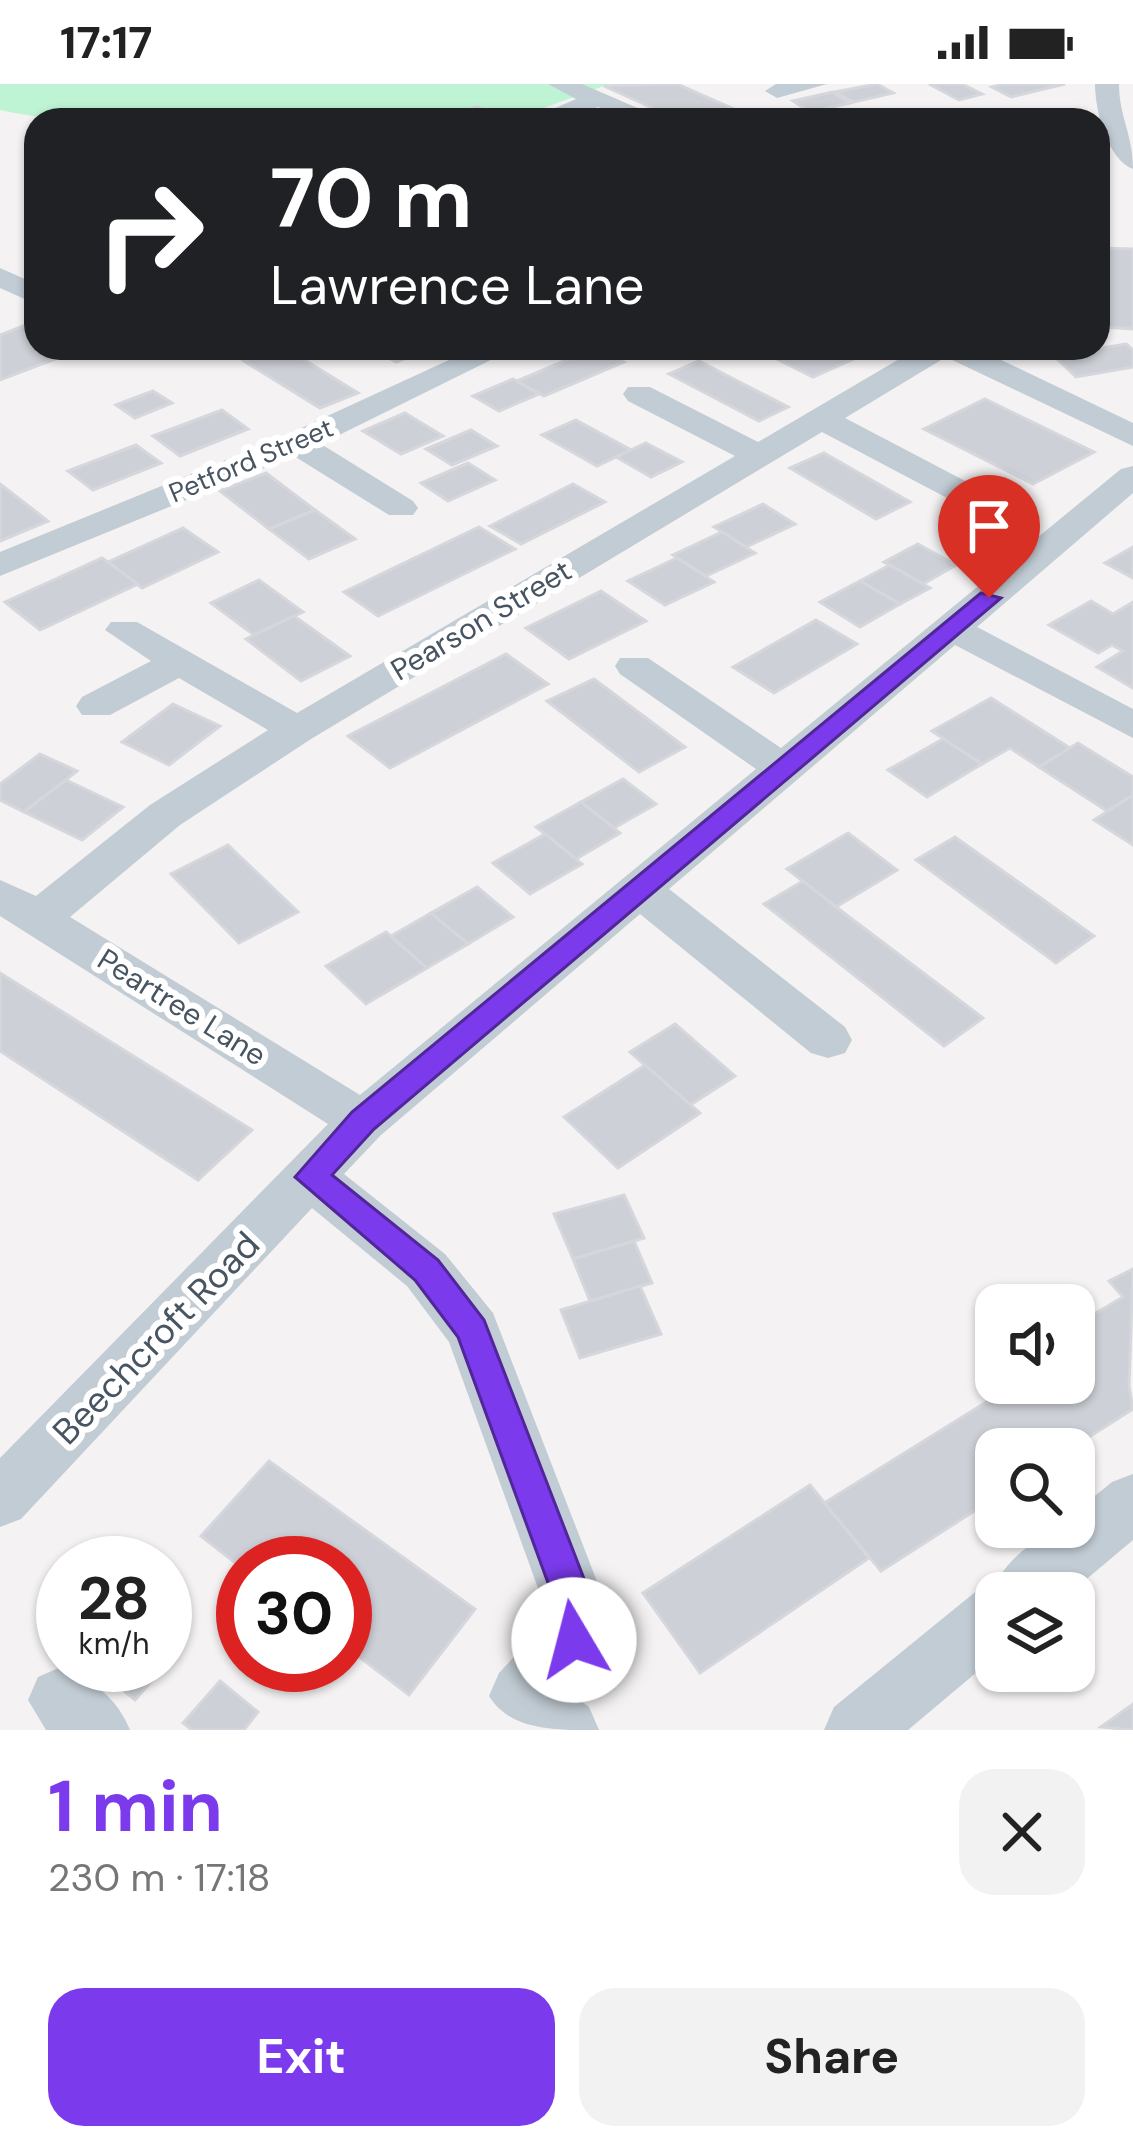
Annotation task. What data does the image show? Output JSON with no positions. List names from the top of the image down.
{
  "streets": {
    "street": [
      "Petford Street",
      "Pearson Street",
      "Peartree Lane",
      "Beechcroft Road"
    ]
  },
  "crossings": [
    ["Pearson Street", "Peartree Lane"],
    ["Peartree Lane", "Beechcroft Road"]
  ],
  "page": {
    "status": "17:17",
    "turn": ["70 m", "Lawrence Lane"],
    "speed": "28 km/h",
    "limit": "30",
    "heading": ["1 min", "230 m · 17:18"],
    "buttons": ["Exit", "Share"]
  }
}
